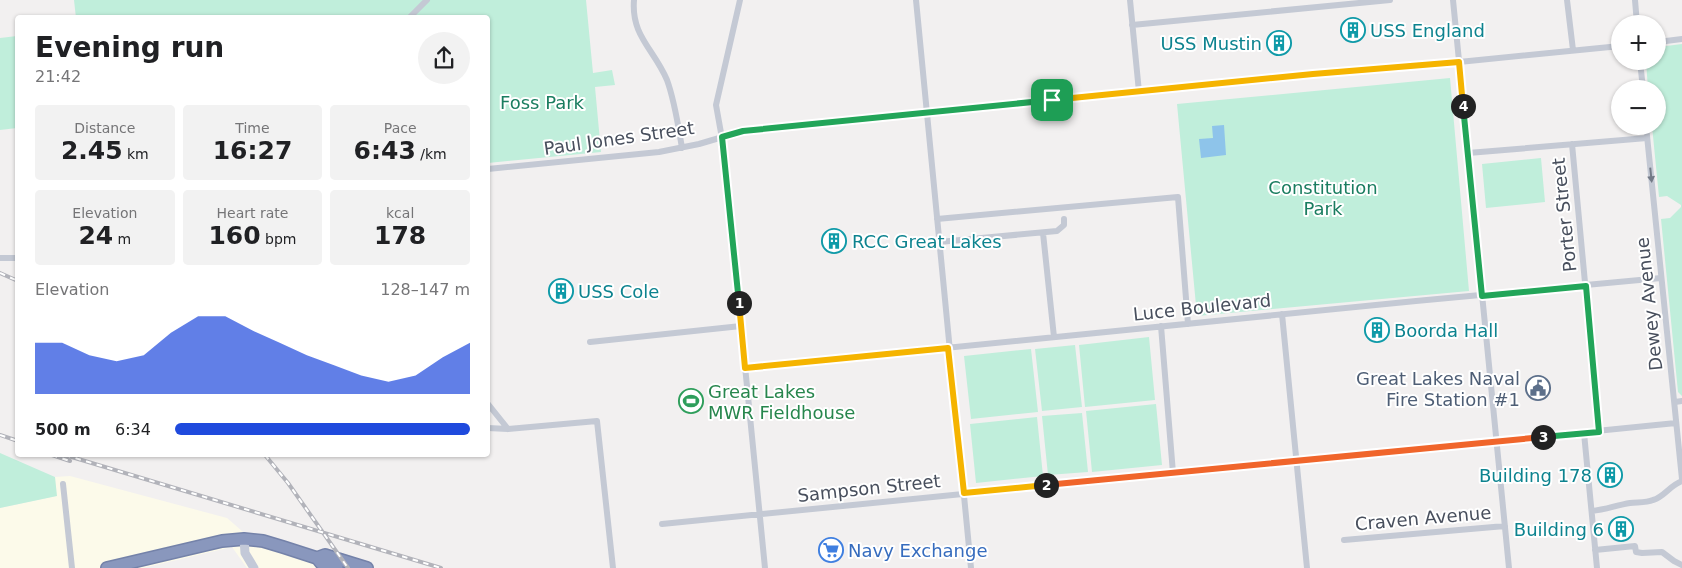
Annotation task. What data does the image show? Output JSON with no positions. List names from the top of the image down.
{
  "streets": {
    "street": [
      "Paul Jones Street",
      "Porter Street",
      "Dewey Avenue",
      "Luce Boulevard",
      "Sampson Street",
      "Craven Avenue"
    ]
  },
  "crossings": [
    ["Porter Street", "Luce Boulevard"],
    ["Porter Street", "Sampson Street"],
    ["Dewey Avenue", "Luce Boulevard"],
    ["Dewey Avenue", "Sampson Street"]
  ],
  "one_way": ["Dewey Avenue"],
  "parks": ["Foss Park", "Constitution Park"],
  "places": {
    "building": [
      "USS England",
      "USS Mustin",
      "RCC Great Lakes",
      "USS Cole",
      "Boorda Hall",
      "Building 178",
      "Building 6"
    ],
    "public building": ["Great Lakes Naval Fire Station #1"],
    "sports": ["Great Lakes MWR Fieldhouse"],
    "supermarket": ["Navy Exchange"]
  },
  "page": {
    "map_buttons": ["+", "−"],
    "heading": ["Evening run", "21:42"],
    "pins": [
      "4",
      "1",
      "3",
      "2"
    ],
    "stats": [
      ["Distance", "2.45 km"],
      ["Time", "16:27"],
      ["Pace", "6:43 /km"],
      ["Elevation", "24 m"],
      ["Heart rate", "160 bpm"],
      ["kcal", "178"]
    ],
    "chart": ["Elevation", "128–147 m"],
    "list": [
      {
        "name": "500 m",
        "note": "6:34"
      }
    ]
  }
}
